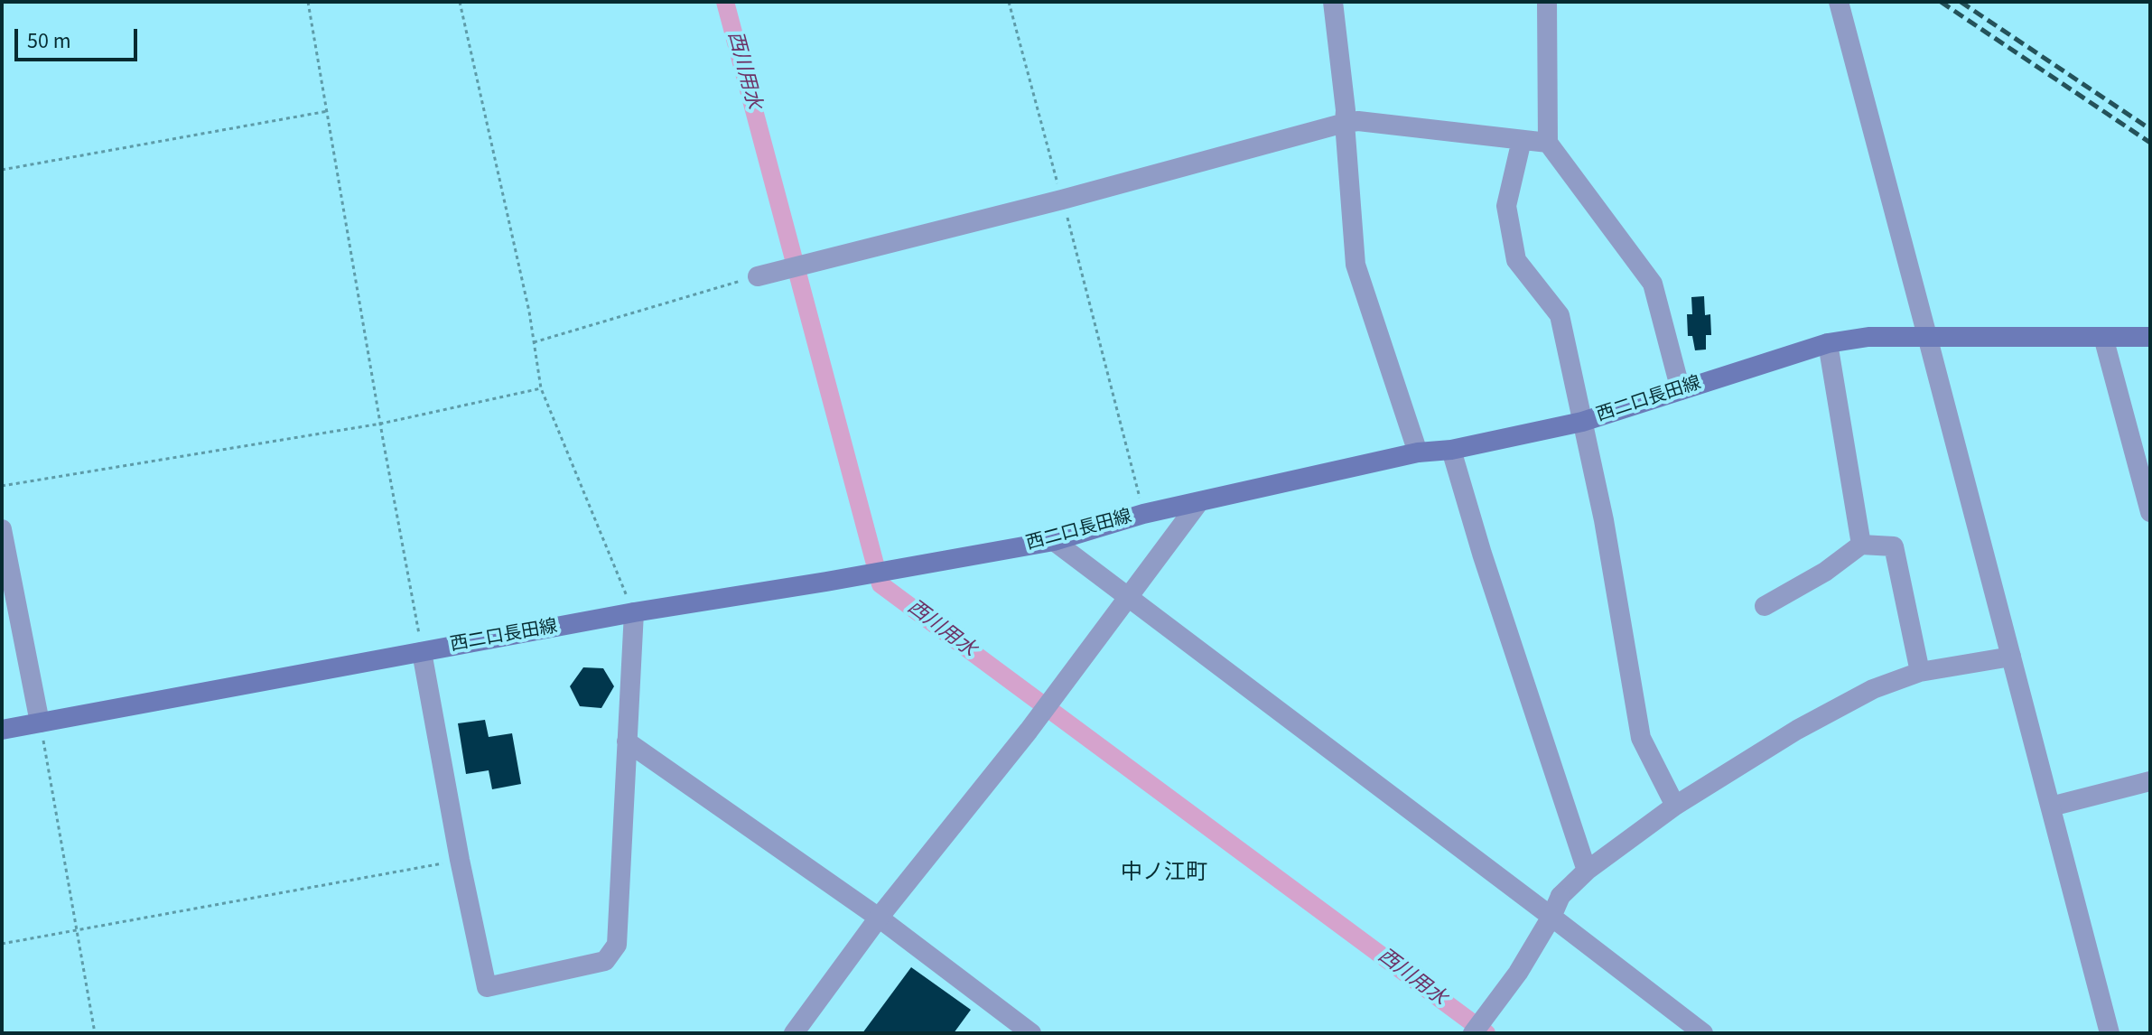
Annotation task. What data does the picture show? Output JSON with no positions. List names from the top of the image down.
{
  "streets": {
    "main road": ["西二口長田線"]
  },
  "districts": ["中ノ江町"],
  "water": ["西川用水"],
  "scale_bar": "50 m"
}
